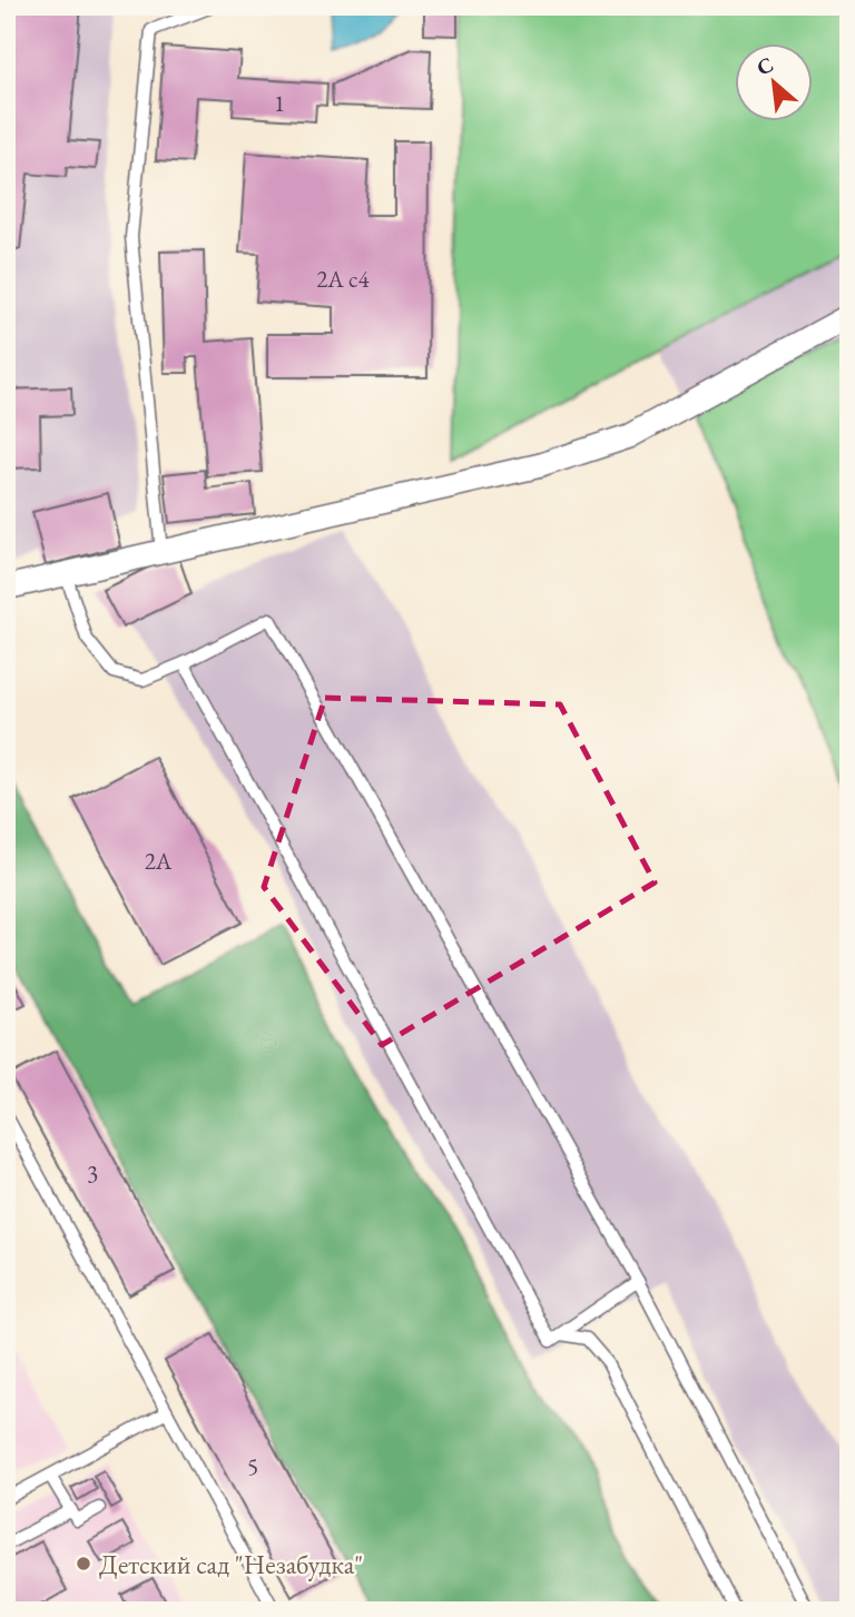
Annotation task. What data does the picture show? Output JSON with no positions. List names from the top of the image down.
{
  "places": ["Детский сад \"Незабудка\""],
  "house_numbers": [
    "1",
    "2А с4",
    "2А",
    "3",
    "5"
  ],
  "north": "top left"
}
